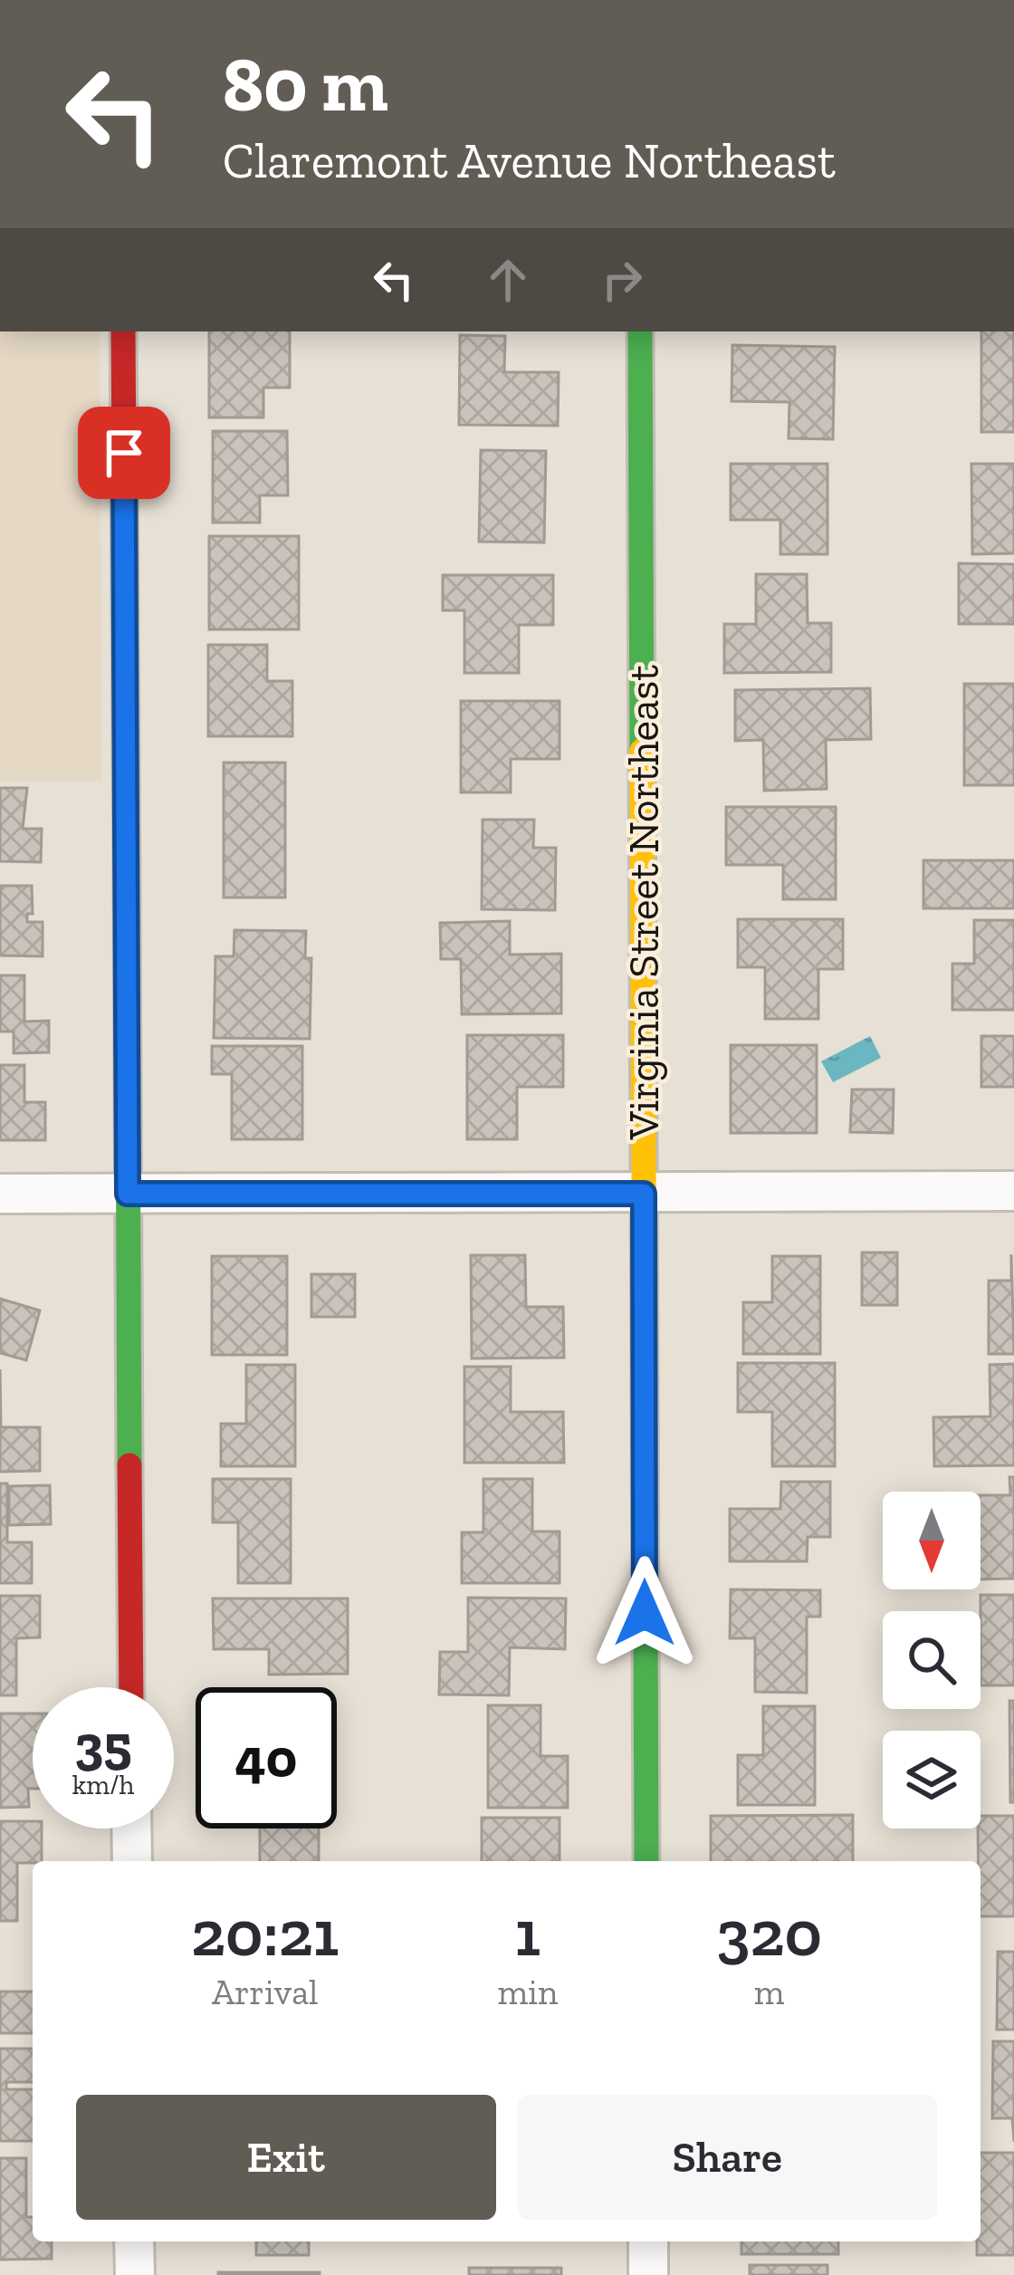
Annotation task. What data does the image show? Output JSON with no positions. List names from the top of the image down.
{
  "streets": {
    "street": ["Virginia Street Northeast"]
  },
  "north": "bottom",
  "page": {
    "turn": ["80 m", "Claremont Avenue Northeast"],
    "speed": "35 km/h",
    "limit": "40",
    "eta": [
      "20:21",
      "Arrival",
      "1",
      "min",
      "320",
      "m"
    ],
    "buttons": ["Exit", "Share"]
  }
}
